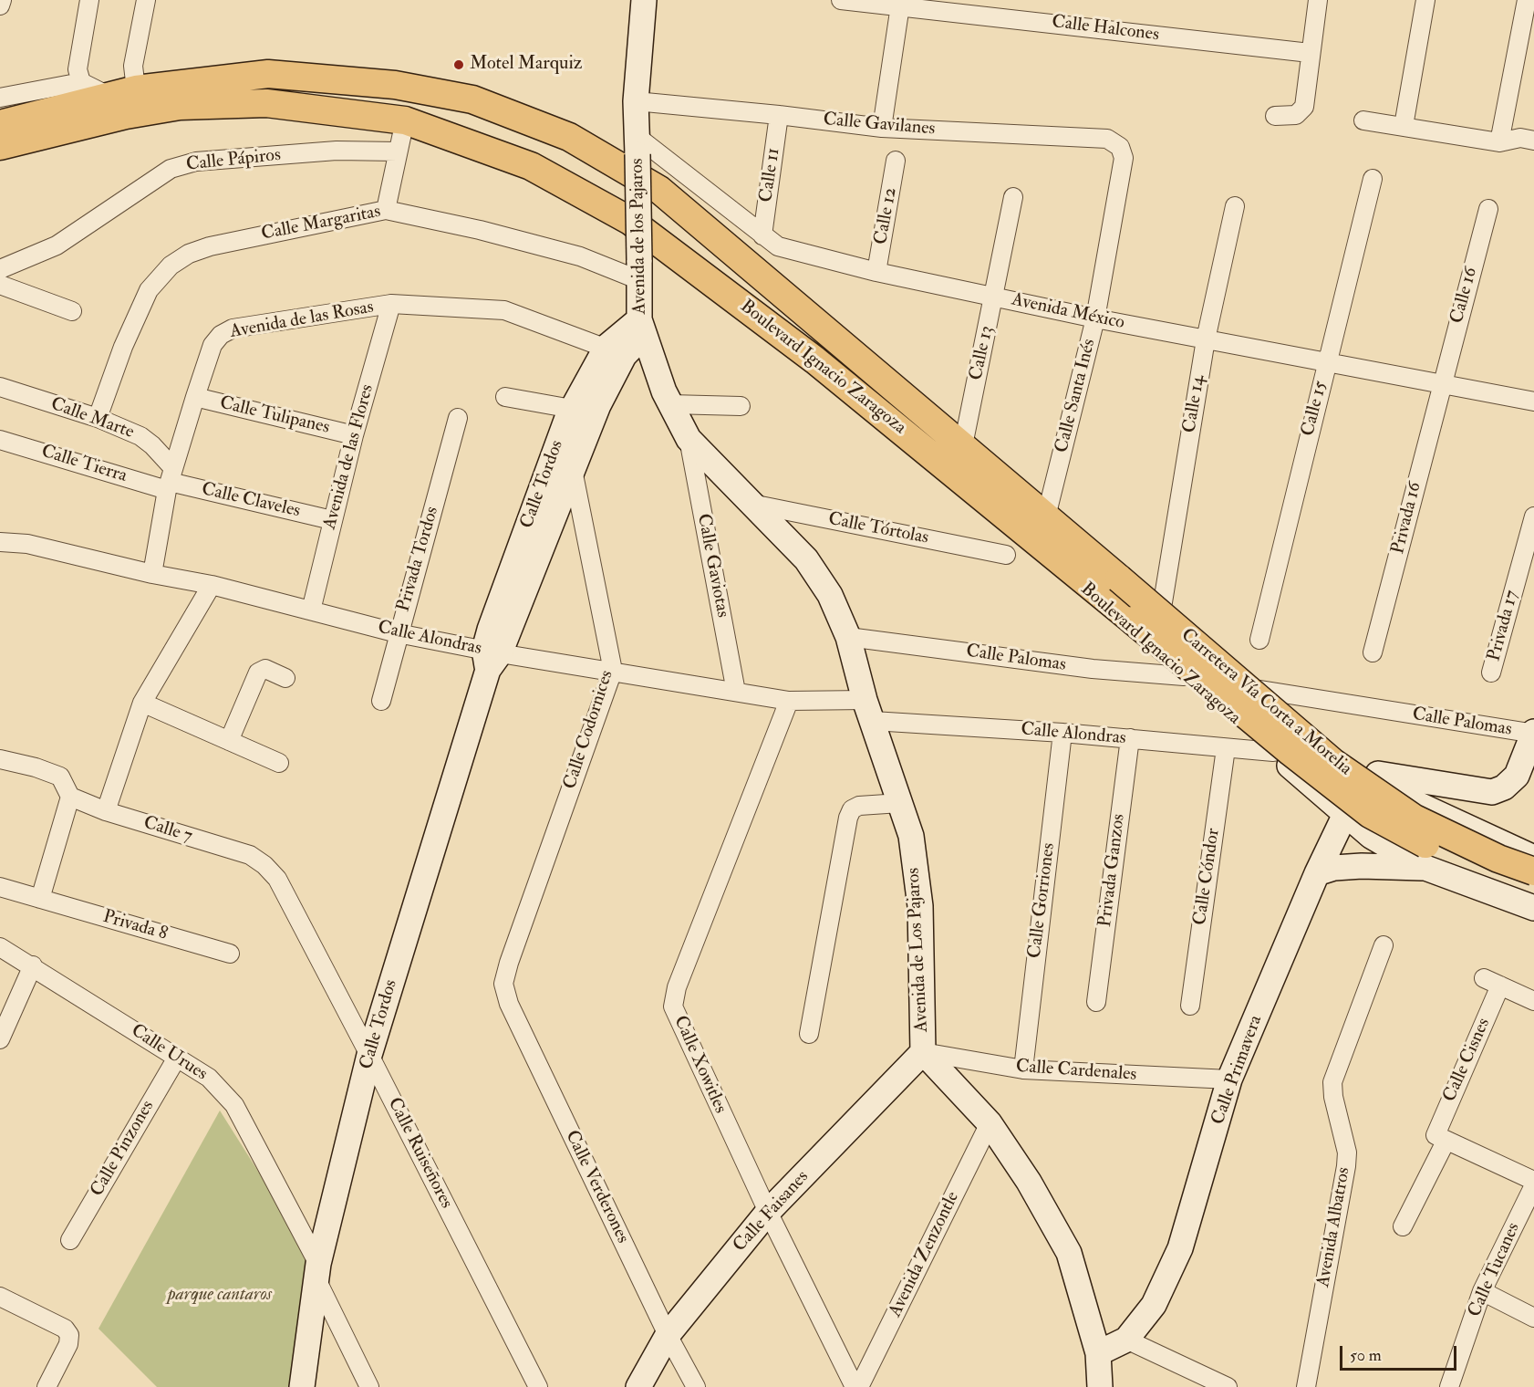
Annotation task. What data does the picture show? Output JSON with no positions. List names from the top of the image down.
{
  "streets": {
    "main road": ["Boulevard Ignacio Zaragoza", "Carretera Vía Corta a Morelia"],
    "street": [
      "Calle Halcones",
      "Calle Gavilanes",
      "Calle Pápiros",
      "Calle 11",
      "Calle 12",
      "Calle Margaritas",
      "Avenida de los Pajaros",
      "Calle 16",
      "Avenida México",
      "Avenida de las Rosas",
      "Calle 13",
      "Calle Santa Inés",
      "Calle 14",
      "Calle 15",
      "Calle Tulipanes",
      "Calle Marte",
      "Avenida de las Flores",
      "Calle Tierra",
      "Calle Tordos",
      "Calle Claveles",
      "Privada 16",
      "Calle Tórtolas",
      "Privada Tordos",
      "Calle Gaviotas",
      "Privada 17",
      "Calle Alondras",
      "Calle Palomas",
      "Calle Codornices",
      "Calle 7",
      "Privada Ganzos",
      "Calle Cóndor",
      "Calle Gorriones",
      "Privada 8",
      "Avenida de Los Pajaros",
      "Calle Urues",
      "Calle Cisnes",
      "Calle Xowitles",
      "Calle Primavera",
      "Calle Cardenales",
      "Calle Pinzones",
      "Calle Ruiseñores",
      "Calle Verderones",
      "Calle Faisanes",
      "Avenida Albatros",
      "Avenida Zenzontle",
      "Calle Tucanes"
    ]
  },
  "crossings": [
    ["Calle Gavilanes", "Calle 11"],
    ["Calle Gavilanes", "Avenida de los Pajaros"],
    ["Calle Gavilanes", "Calle Santa Inés"],
    ["Calle 11", "Avenida México"],
    ["Calle 12", "Avenida México"],
    ["Calle Margaritas", "Avenida de los Pajaros"],
    ["Calle Margaritas", "Calle Marte"],
    ["Avenida de los Pajaros", "Avenida México"],
    ["Avenida de los Pajaros", "Calle Tordos"],
    ["Avenida de los Pajaros", "Calle Tórtolas"],
    ["Avenida de los Pajaros", "Calle Gaviotas"],
    ["Avenida de los Pajaros", "Avenida de Los Pajaros"],
    ["Calle 16", "Avenida México"],
    ["Calle 16", "Privada 16"],
    ["Avenida México", "Calle 13"],
    ["Avenida México", "Calle Santa Inés"],
    ["Avenida México", "Calle 14"],
    ["Avenida México", "Calle 15"],
    ["Avenida México", "Privada 16"],
    ["Avenida de las Rosas", "Calle Tulipanes"],
    ["Avenida de las Rosas", "Calle Marte"],
    ["Avenida de las Rosas", "Avenida de las Flores"],
    ["Avenida de las Rosas", "Calle Tierra"],
    ["Avenida de las Rosas", "Calle Tordos"],
    ["Avenida de las Rosas", "Calle Claveles"],
    ["Avenida de las Rosas", "Calle Alondras"],
    ["Calle 13", "Boulevard Ignacio Zaragoza"],
    ["Boulevard Ignacio Zaragoza", "Calle Santa Inés"],
    ["Boulevard Ignacio Zaragoza", "Calle 14"],
    ["Boulevard Ignacio Zaragoza", "Calle Alondras"],
    ["Boulevard Ignacio Zaragoza", "Calle Palomas"],
    ["Boulevard Ignacio Zaragoza", "Carretera Vía Corta a Morelia"],
    ["Boulevard Ignacio Zaragoza", "Calle Primavera"],
    ["Calle Tulipanes", "Avenida de las Flores"],
    ["Calle Marte", "Calle Tierra"],
    ["Calle Marte", "Calle Claveles"],
    ["Avenida de las Flores", "Calle Claveles"],
    ["Avenida de las Flores", "Calle Alondras"],
    ["Calle Tierra", "Calle Claveles"],
    ["Calle Tordos", "Calle Alondras"],
    ["Calle Tordos", "Calle Codornices"],
    ["Calle Tordos", "Calle Urues"],
    ["Calle Tordos", "Calle Ruiseñores"],
    ["Calle Tórtolas", "Avenida de Los Pajaros"],
    ["Privada Tordos", "Calle Alondras"],
    ["Calle Gaviotas", "Calle Alondras"],
    ["Calle Alondras", "Calle Codornices"],
    ["Calle Alondras", "Privada Ganzos"],
    ["Calle Alondras", "Calle Cóndor"],
    ["Calle Alondras", "Calle Gorriones"],
    ["Calle Alondras", "Avenida de Los Pajaros"],
    ["Calle Alondras", "Calle Xowitles"],
    ["Calle Palomas", "Avenida de Los Pajaros"],
    ["Calle Codornices", "Calle Verderones"],
    ["Calle 7", "Calle Ruiseñores"],
    ["Calle Gorriones", "Calle Cardenales"],
    ["Avenida de Los Pajaros", "Calle Primavera"],
    ["Avenida de Los Pajaros", "Calle Cardenales"],
    ["Avenida de Los Pajaros", "Calle Faisanes"],
    ["Avenida de Los Pajaros", "Avenida Zenzontle"],
    ["Calle Urues", "Calle Pinzones"],
    ["Calle Xowitles", "Calle Faisanes"],
    ["Calle Primavera", "Calle Cardenales"],
    ["Calle Cardenales", "Calle Faisanes"],
    ["Calle Verderones", "Calle Faisanes"]
  ],
  "parks": ["parque cantaros"],
  "places": ["Motel Marquiz"],
  "scale_bar": "50 m"
}
